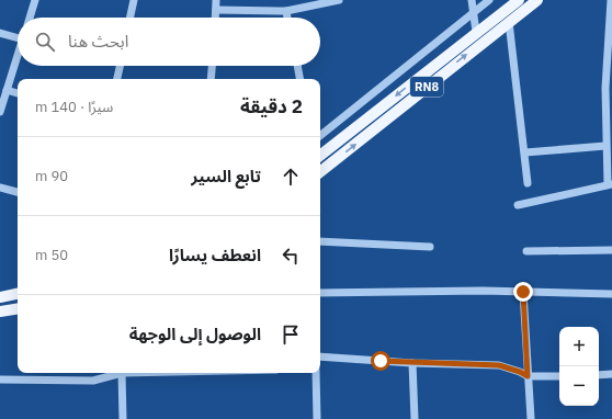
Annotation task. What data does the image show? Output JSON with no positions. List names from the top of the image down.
{
  "streets": {
    "main road": ["RN8"]
  },
  "page": {
    "search": "ابحث هنا",
    "heading": ["2 دقيقة", "سيرًا · 140 m"],
    "list": [
      ["تابع السير", "90 m"],
      ["انعطف يسارًا", "50 m"],
      "الوصول إلى الوجهة"
    ],
    "map_buttons": ["+", "−"]
  }
}
